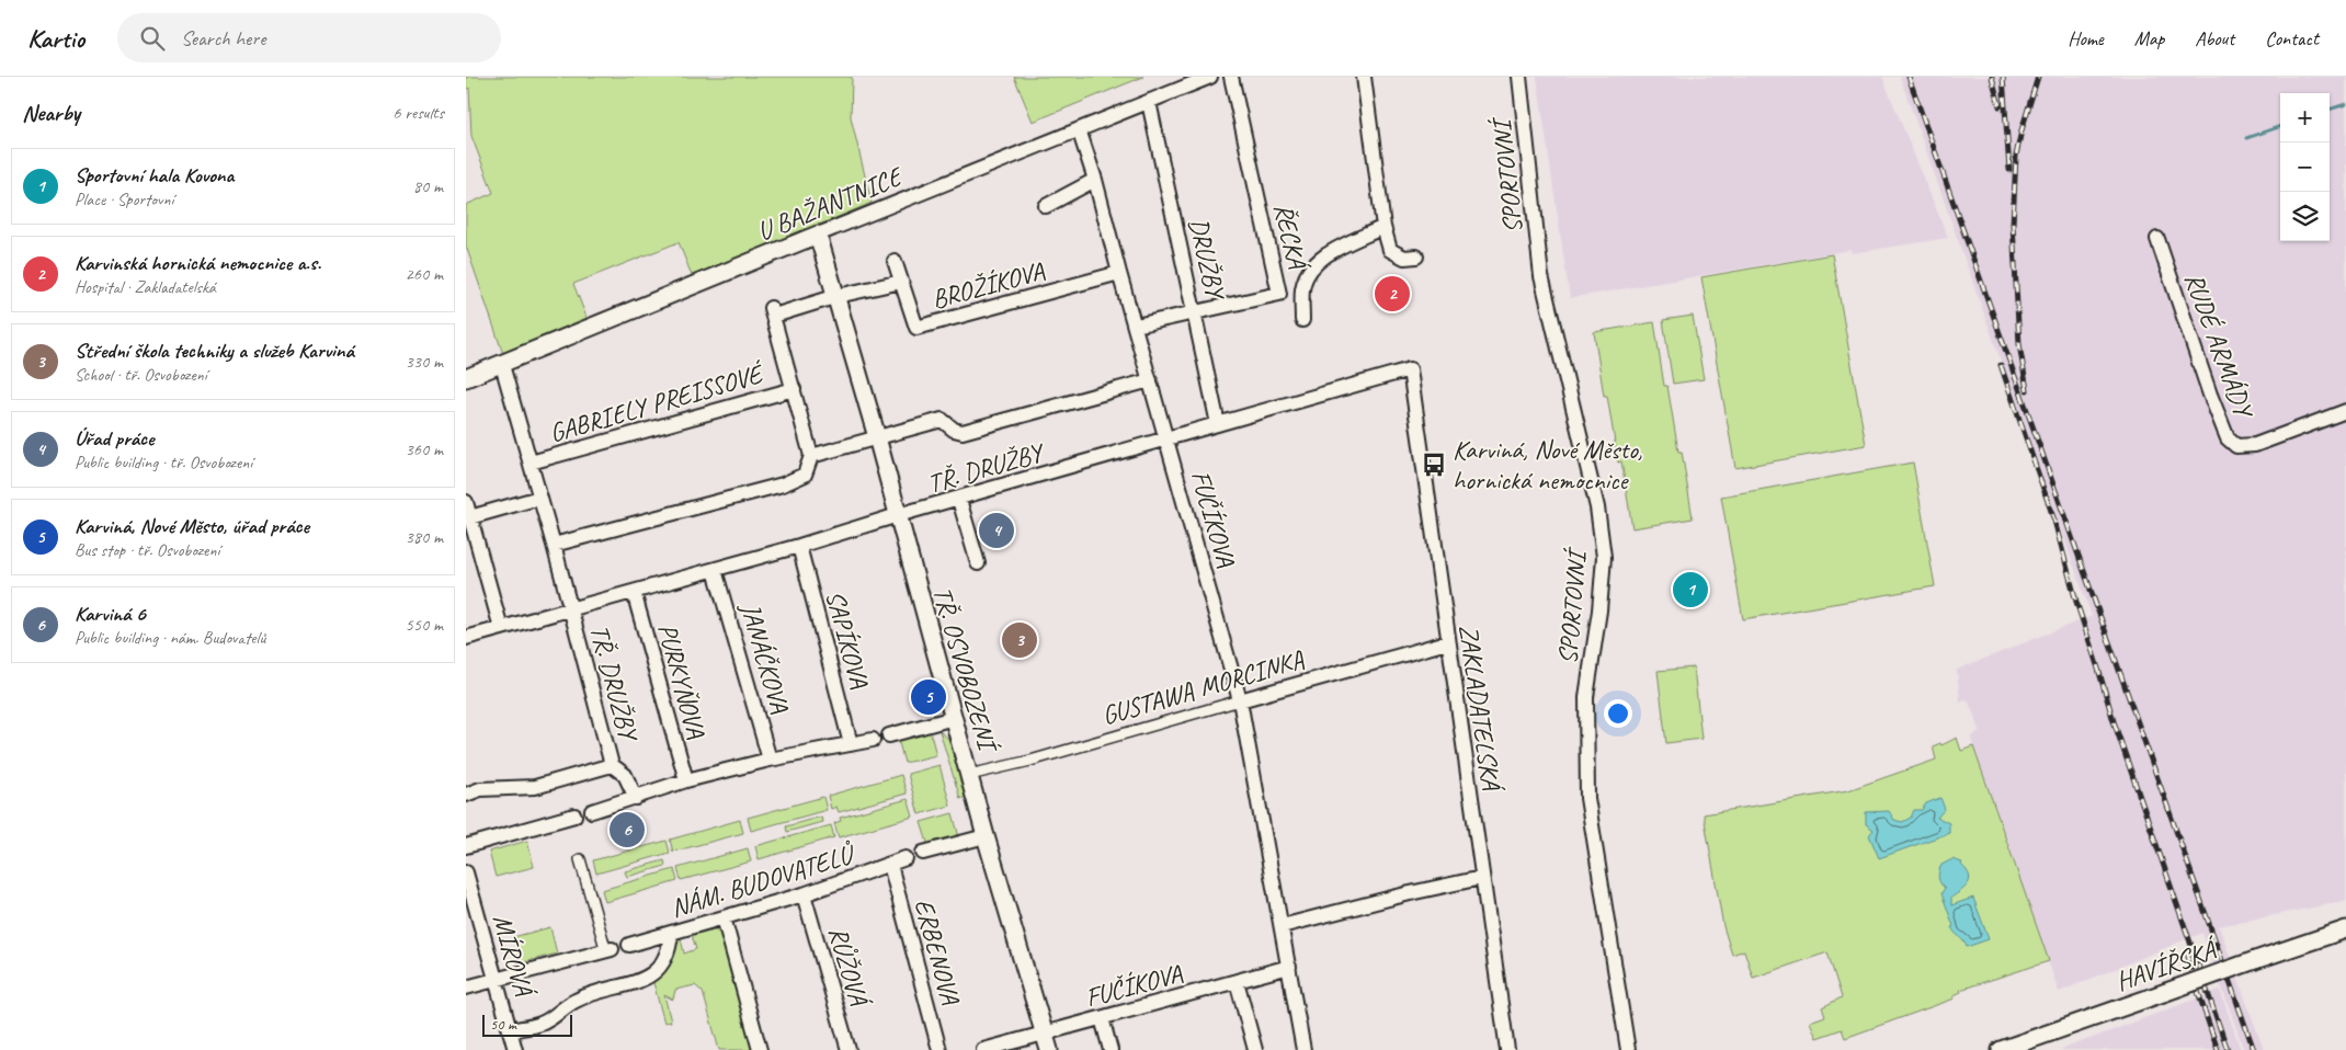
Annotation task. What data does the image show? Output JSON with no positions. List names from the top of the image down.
{
  "streets": {
    "street": [
      "SPORTOVNÍ",
      "U BAŽANTNICE",
      "ŘECKÁ",
      "DRUŽBY",
      "BROŽÍKOVA",
      "RUDÉ ARMÁDY",
      "GABRIELY PREISSOVÉ",
      "TŘ. DRUŽBY",
      "FUČÍKOVA",
      "SAPÍKOVA",
      "JANÁČKOVA",
      "TŘ. OSVOBOZENÍ",
      "PURKYŇOVA",
      "GUSTAWA MORCINKA",
      "ZAKLADATELSKÁ",
      "NÁM. BUDOVATELŮ",
      "ERBENOVA",
      "MÍROVÁ",
      "RŮŽOVÁ",
      "HAVÍŘSKÁ"
    ]
  },
  "crossings": [
    ["U BAŽANTNICE", "DRUŽBY"],
    ["U BAŽANTNICE", "TŘ. DRUŽBY"],
    ["U BAŽANTNICE", "FUČÍKOVA"],
    ["U BAŽANTNICE", "TŘ. OSVOBOZENÍ"],
    ["ŘECKÁ", "DRUŽBY"],
    ["ŘECKÁ", "FUČÍKOVA"],
    ["DRUŽBY", "TŘ. DRUŽBY"],
    ["BROŽÍKOVA", "FUČÍKOVA"],
    ["BROŽÍKOVA", "TŘ. OSVOBOZENÍ"],
    ["GABRIELY PREISSOVÉ", "TŘ. DRUŽBY"],
    ["TŘ. DRUŽBY", "FUČÍKOVA"],
    ["TŘ. DRUŽBY", "SAPÍKOVA"],
    ["TŘ. DRUŽBY", "JANÁČKOVA"],
    ["TŘ. DRUŽBY", "TŘ. OSVOBOZENÍ"],
    ["TŘ. DRUŽBY", "PURKYŇOVA"],
    ["TŘ. DRUŽBY", "ZAKLADATELSKÁ"],
    ["FUČÍKOVA", "TŘ. OSVOBOZENÍ"],
    ["FUČÍKOVA", "GUSTAWA MORCINKA"],
    ["TŘ. OSVOBOZENÍ", "GUSTAWA MORCINKA"],
    ["GUSTAWA MORCINKA", "ZAKLADATELSKÁ"],
    ["NÁM. BUDOVATELŮ", "ERBENOVA"],
    ["NÁM. BUDOVATELŮ", "RŮŽOVÁ"]
  ],
  "places": {
    "bus stop": ["Karviná, Nové Město, hornická nemocnice"]
  },
  "scale_bar": "50 m",
  "page": {
    "header": "Kartio",
    "search": "Search here",
    "nav": [
      "Home",
      "Map",
      "About",
      "Contact"
    ],
    "heading": ["Nearby", "6 results"],
    "map_buttons": ["+", "−"],
    "list": [
      {
        "mark": "1",
        "name": "Sportovní hala Kovona",
        "note": "Place · Sportovní",
        "value": "80 m"
      },
      {
        "mark": "2",
        "name": "Karvinská hornická nemocnice a.s.",
        "note": "Hospital · Zakladatelská",
        "value": "260 m"
      },
      {
        "mark": "3",
        "name": "Střední škola techniky a služeb Karviná",
        "note": "School · tř. Osvobození",
        "value": "330 m"
      },
      {
        "mark": "4",
        "name": "Úřad práce",
        "note": "Public building · tř. Osvobození",
        "value": "360 m"
      },
      {
        "mark": "5",
        "name": "Karviná, Nové Město, úřad práce",
        "note": "Bus stop · tř. Osvobození",
        "value": "380 m"
      },
      {
        "mark": "6",
        "name": "Karviná 6",
        "note": "Public building · nám. Budovatelů",
        "value": "550 m"
      }
    ],
    "pins": [
      "2",
      "4",
      "1",
      "3",
      "5",
      "6"
    ],
    "scale": "50 m"
  }
}
